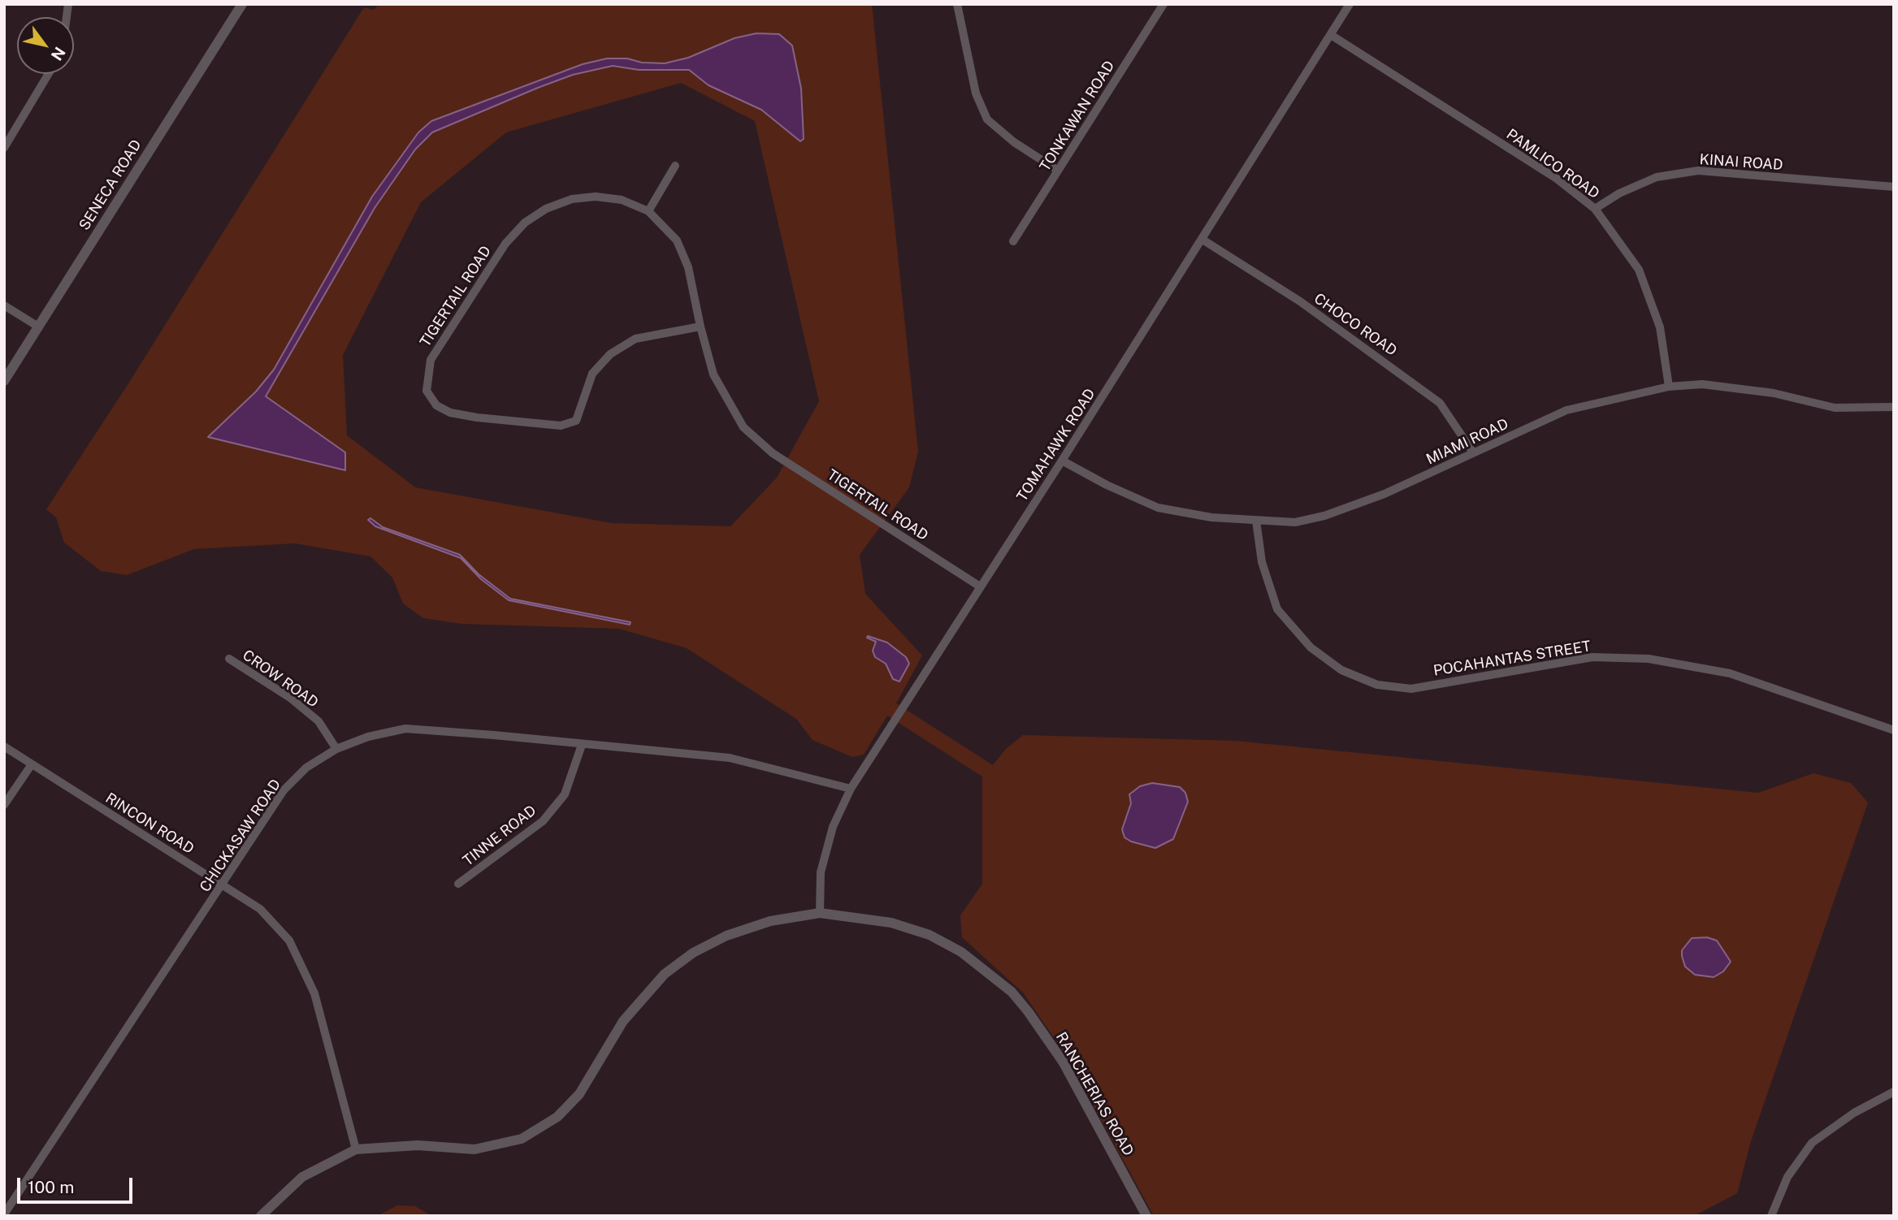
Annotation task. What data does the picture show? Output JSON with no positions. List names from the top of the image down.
{
  "streets": {
    "street": [
      "TONKAWAN ROAD",
      "KINAI ROAD",
      "PAMLICO ROAD",
      "SENECA ROAD",
      "TIGERTAIL ROAD",
      "CHOCO ROAD",
      "MIAMI ROAD",
      "TOMAHAWK ROAD",
      "POCAHANTAS STREET",
      "CROW ROAD",
      "RINCON ROAD",
      "CHICKASAW ROAD",
      "TINNE ROAD",
      "RANCHERIAS ROAD"
    ]
  },
  "crossings": [
    ["KINAI ROAD", "PAMLICO ROAD"],
    ["PAMLICO ROAD", "MIAMI ROAD"],
    ["PAMLICO ROAD", "TOMAHAWK ROAD"],
    ["TIGERTAIL ROAD", "TOMAHAWK ROAD"],
    ["CHOCO ROAD", "MIAMI ROAD"],
    ["CHOCO ROAD", "TOMAHAWK ROAD"],
    ["MIAMI ROAD", "TOMAHAWK ROAD"],
    ["MIAMI ROAD", "POCAHANTAS STREET"],
    ["TOMAHAWK ROAD", "CHICKASAW ROAD"],
    ["TOMAHAWK ROAD", "RANCHERIAS ROAD"],
    ["CROW ROAD", "CHICKASAW ROAD"],
    ["RINCON ROAD", "CHICKASAW ROAD"],
    ["RINCON ROAD", "RANCHERIAS ROAD"],
    ["CHICKASAW ROAD", "TINNE ROAD"]
  ],
  "scale_bar": "100 m",
  "north": "bottom right"
}
